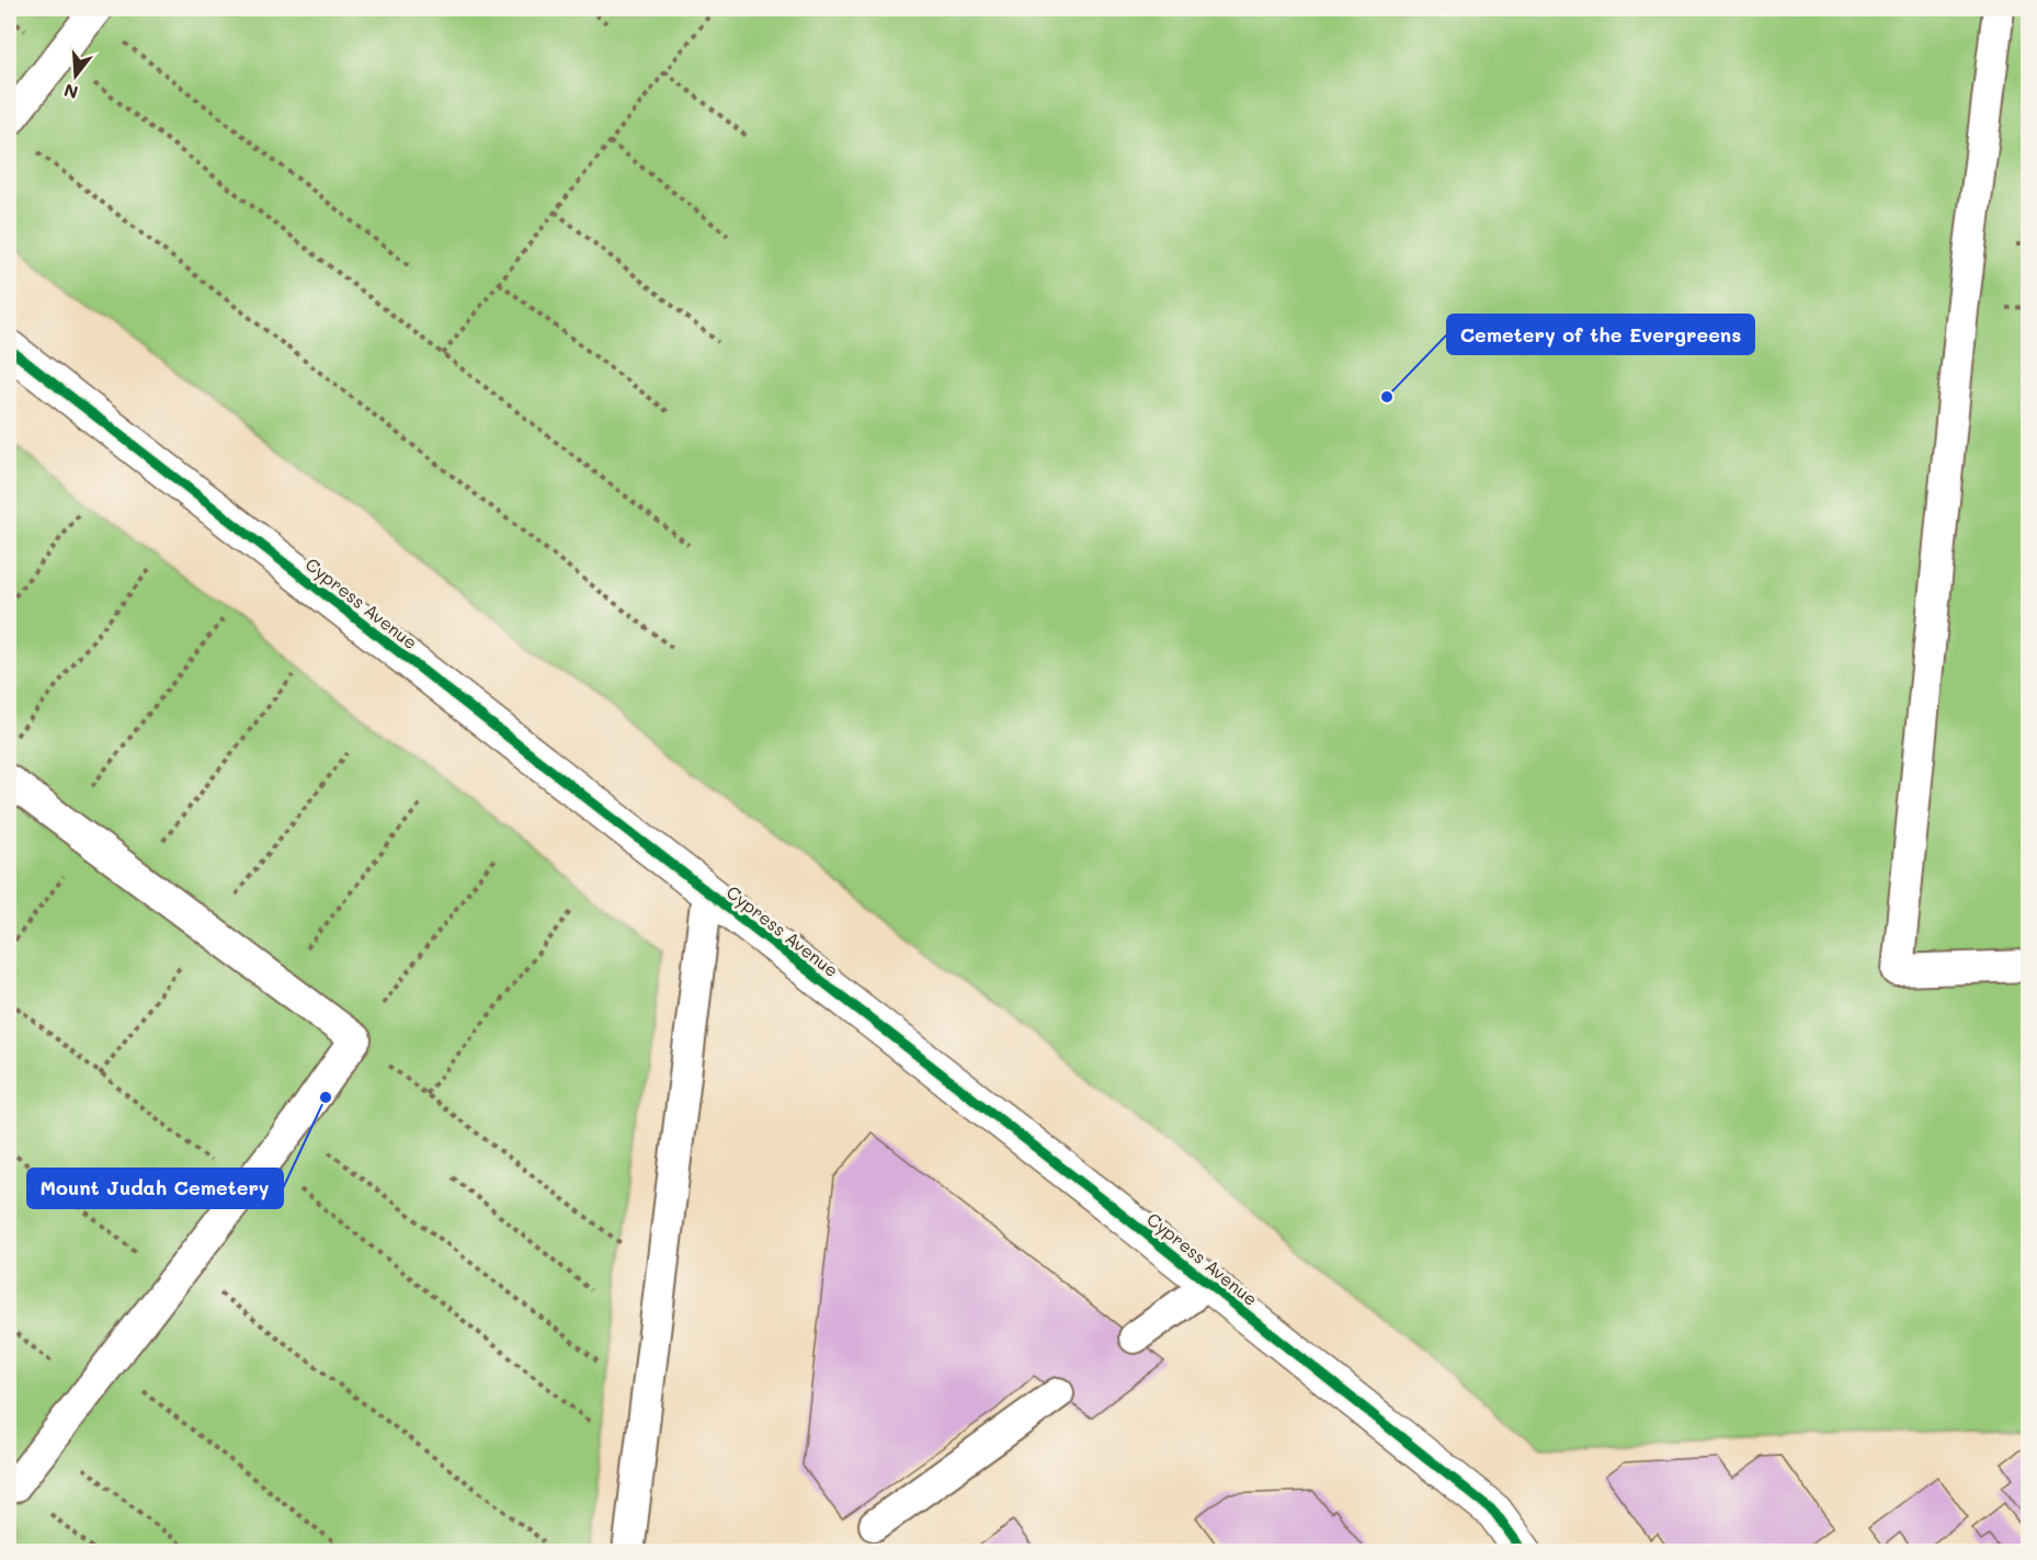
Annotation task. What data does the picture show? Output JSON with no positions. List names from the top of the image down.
{
  "streets": {
    "street": ["Cypress Avenue"]
  },
  "places": ["Cemetery of the Evergreens", "Mount Judah Cemetery"],
  "north": "bottom"
}
